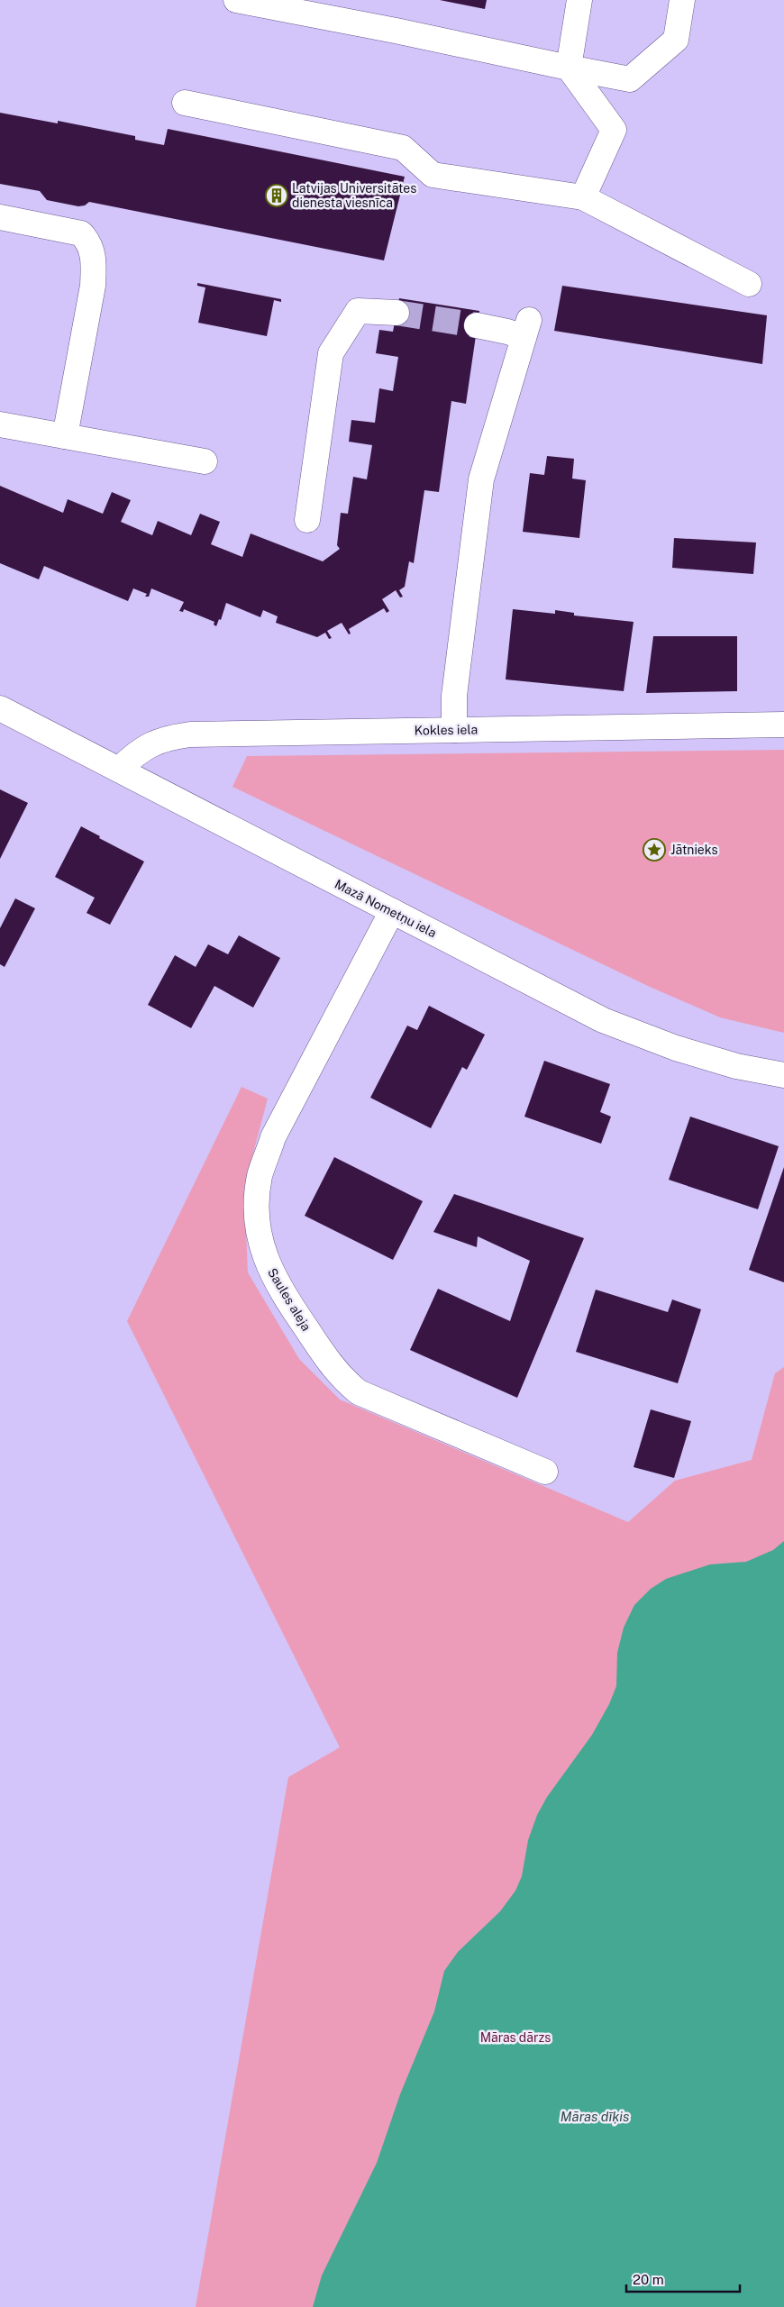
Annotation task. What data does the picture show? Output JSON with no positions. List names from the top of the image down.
{
  "streets": {
    "street": ["Kokles iela", "Mazā Nometņu iela", "Saules aleja"]
  },
  "crossings": [
    ["Kokles iela", "Mazā Nometņu iela"],
    ["Mazā Nometņu iela", "Saules aleja"]
  ],
  "water": ["Māras dīķis"],
  "parks": ["Māras dārzs"],
  "places": {
    "building": ["Latvijas Universitātes dienesta viesnīca"],
    "place": ["Jātnieks"]
  },
  "scale_bar": "20 m"
}
